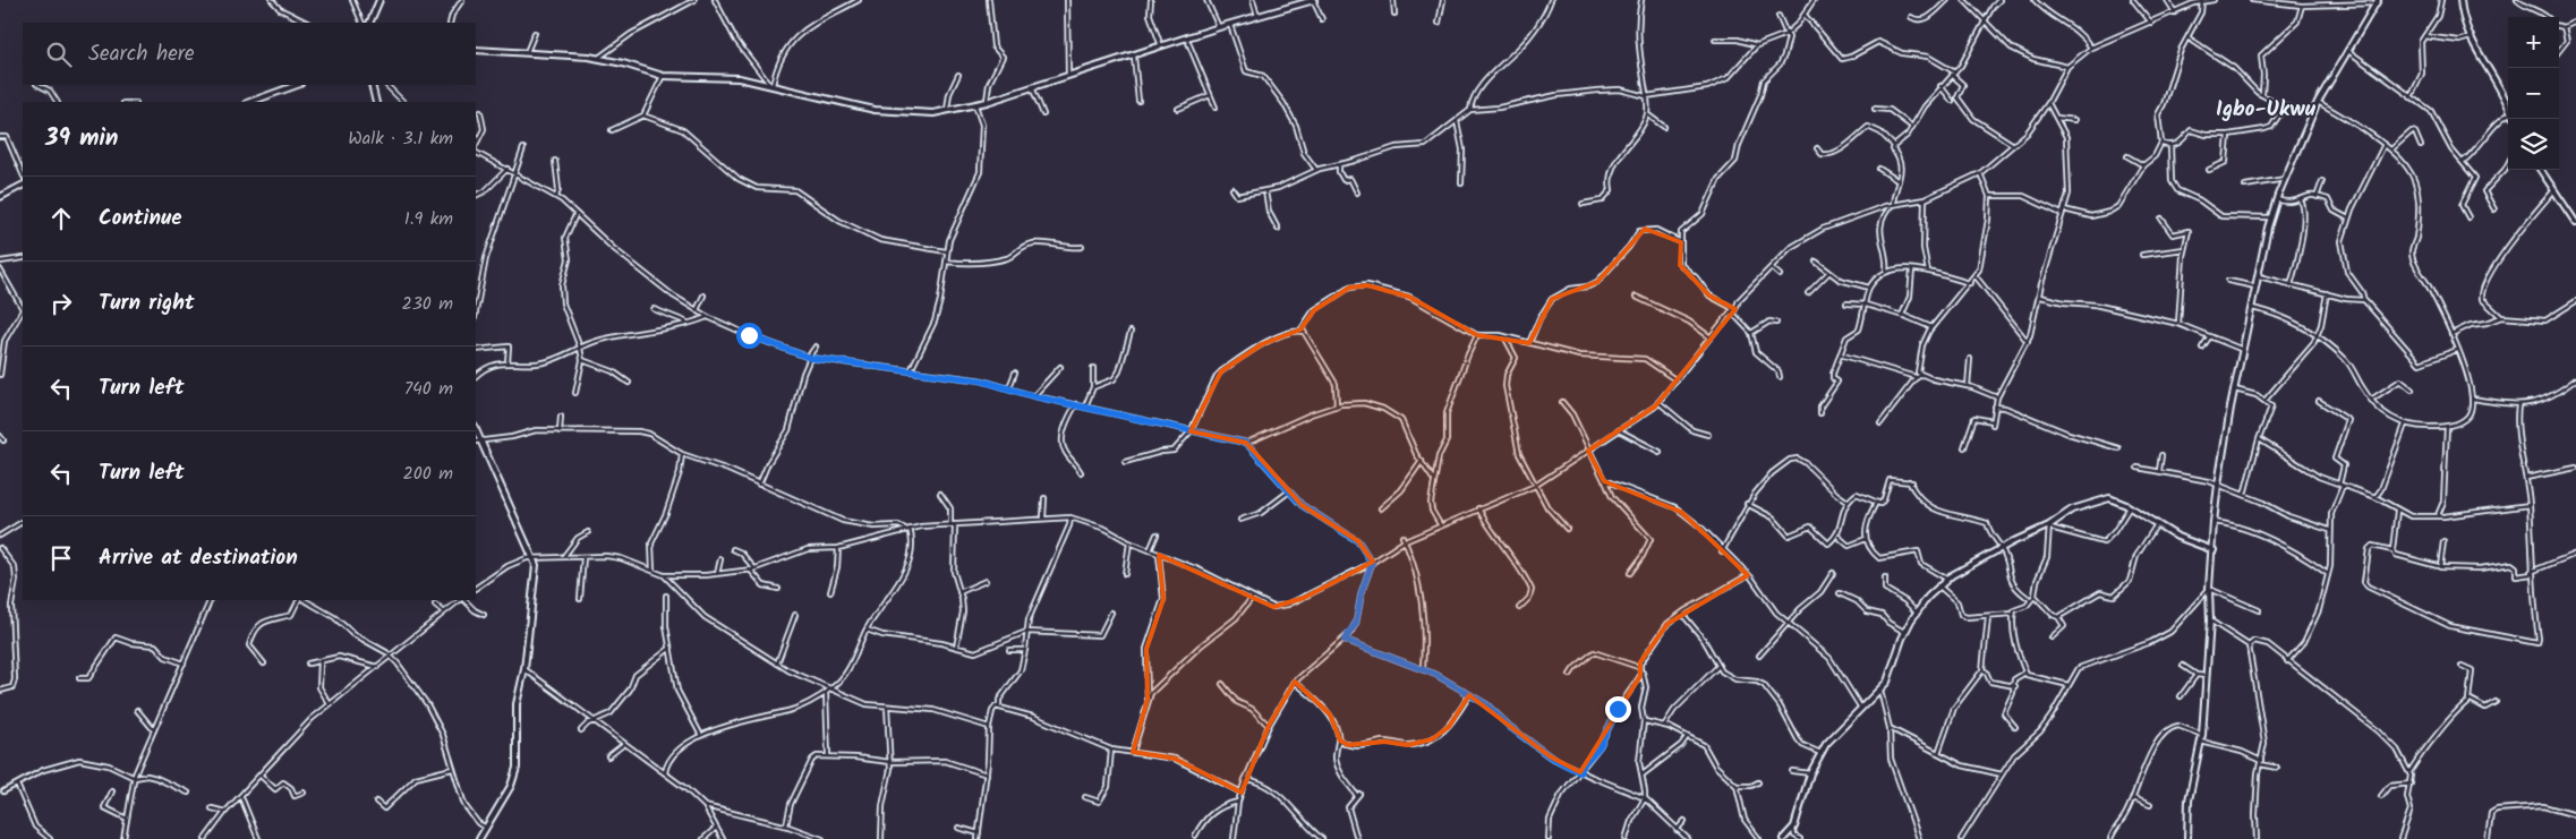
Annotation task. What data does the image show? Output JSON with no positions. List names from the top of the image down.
{
  "districts": ["Igbo-Ukwu"],
  "page": {
    "map_buttons": ["+", "−"],
    "search": "Search here",
    "heading": ["39 min", "Walk · 3.1 km"],
    "list": [
      ["Continue", "1.9 km"],
      ["Turn right", "230 m"],
      ["Turn left", "740 m"],
      ["Turn left", "200 m"],
      "Arrive at destination"
    ]
  }
}
